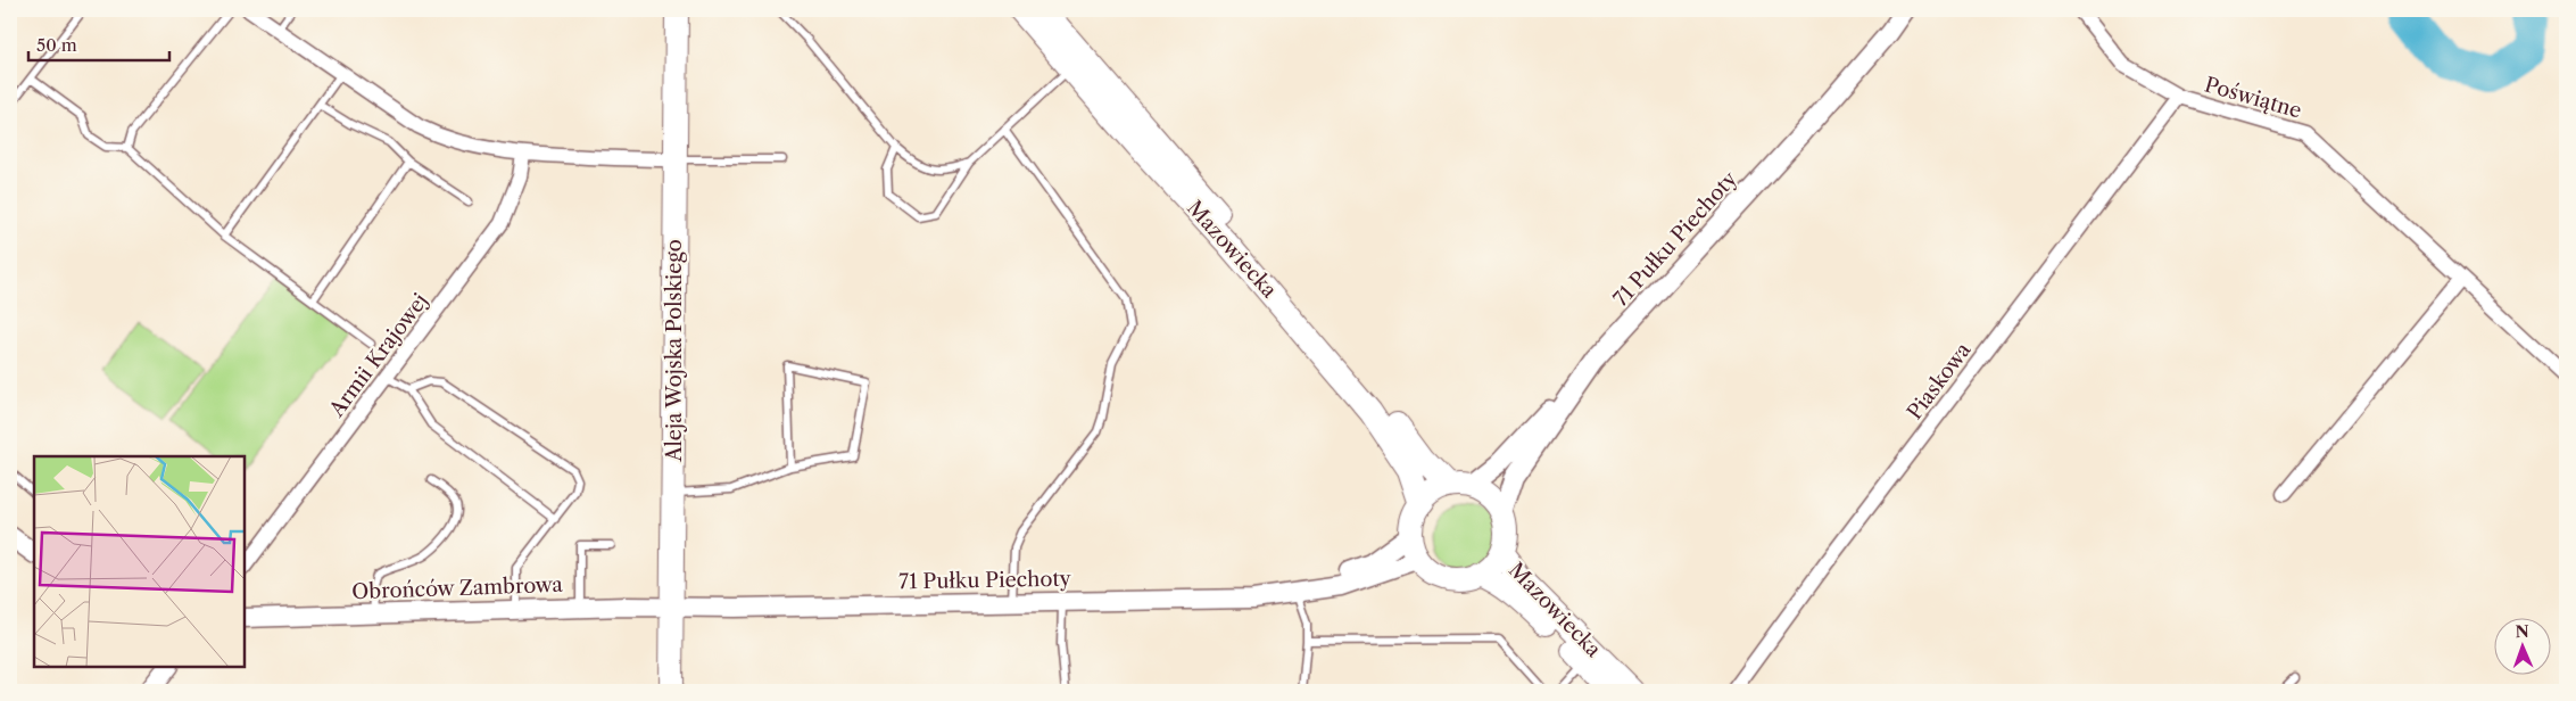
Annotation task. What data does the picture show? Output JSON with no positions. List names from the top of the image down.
{
  "streets": {
    "main road": ["Mazowiecka", "Aleja Wojska Polskiego"],
    "street": [
      "Poświątne",
      "71 Pułku Piechoty",
      "Armii Krajowej",
      "Piaskowa",
      "Obrońców Zambrowa"
    ]
  },
  "crossings": [
    ["Poświątne", "Piaskowa"],
    ["71 Pułku Piechoty", "Mazowiecka"],
    ["71 Pułku Piechoty", "Aleja Wojska Polskiego"],
    ["71 Pułku Piechoty", "Obrońców Zambrowa"],
    ["Aleja Wojska Polskiego", "Obrońców Zambrowa"]
  ],
  "scale_bar": "50 m",
  "north": "top"
}
